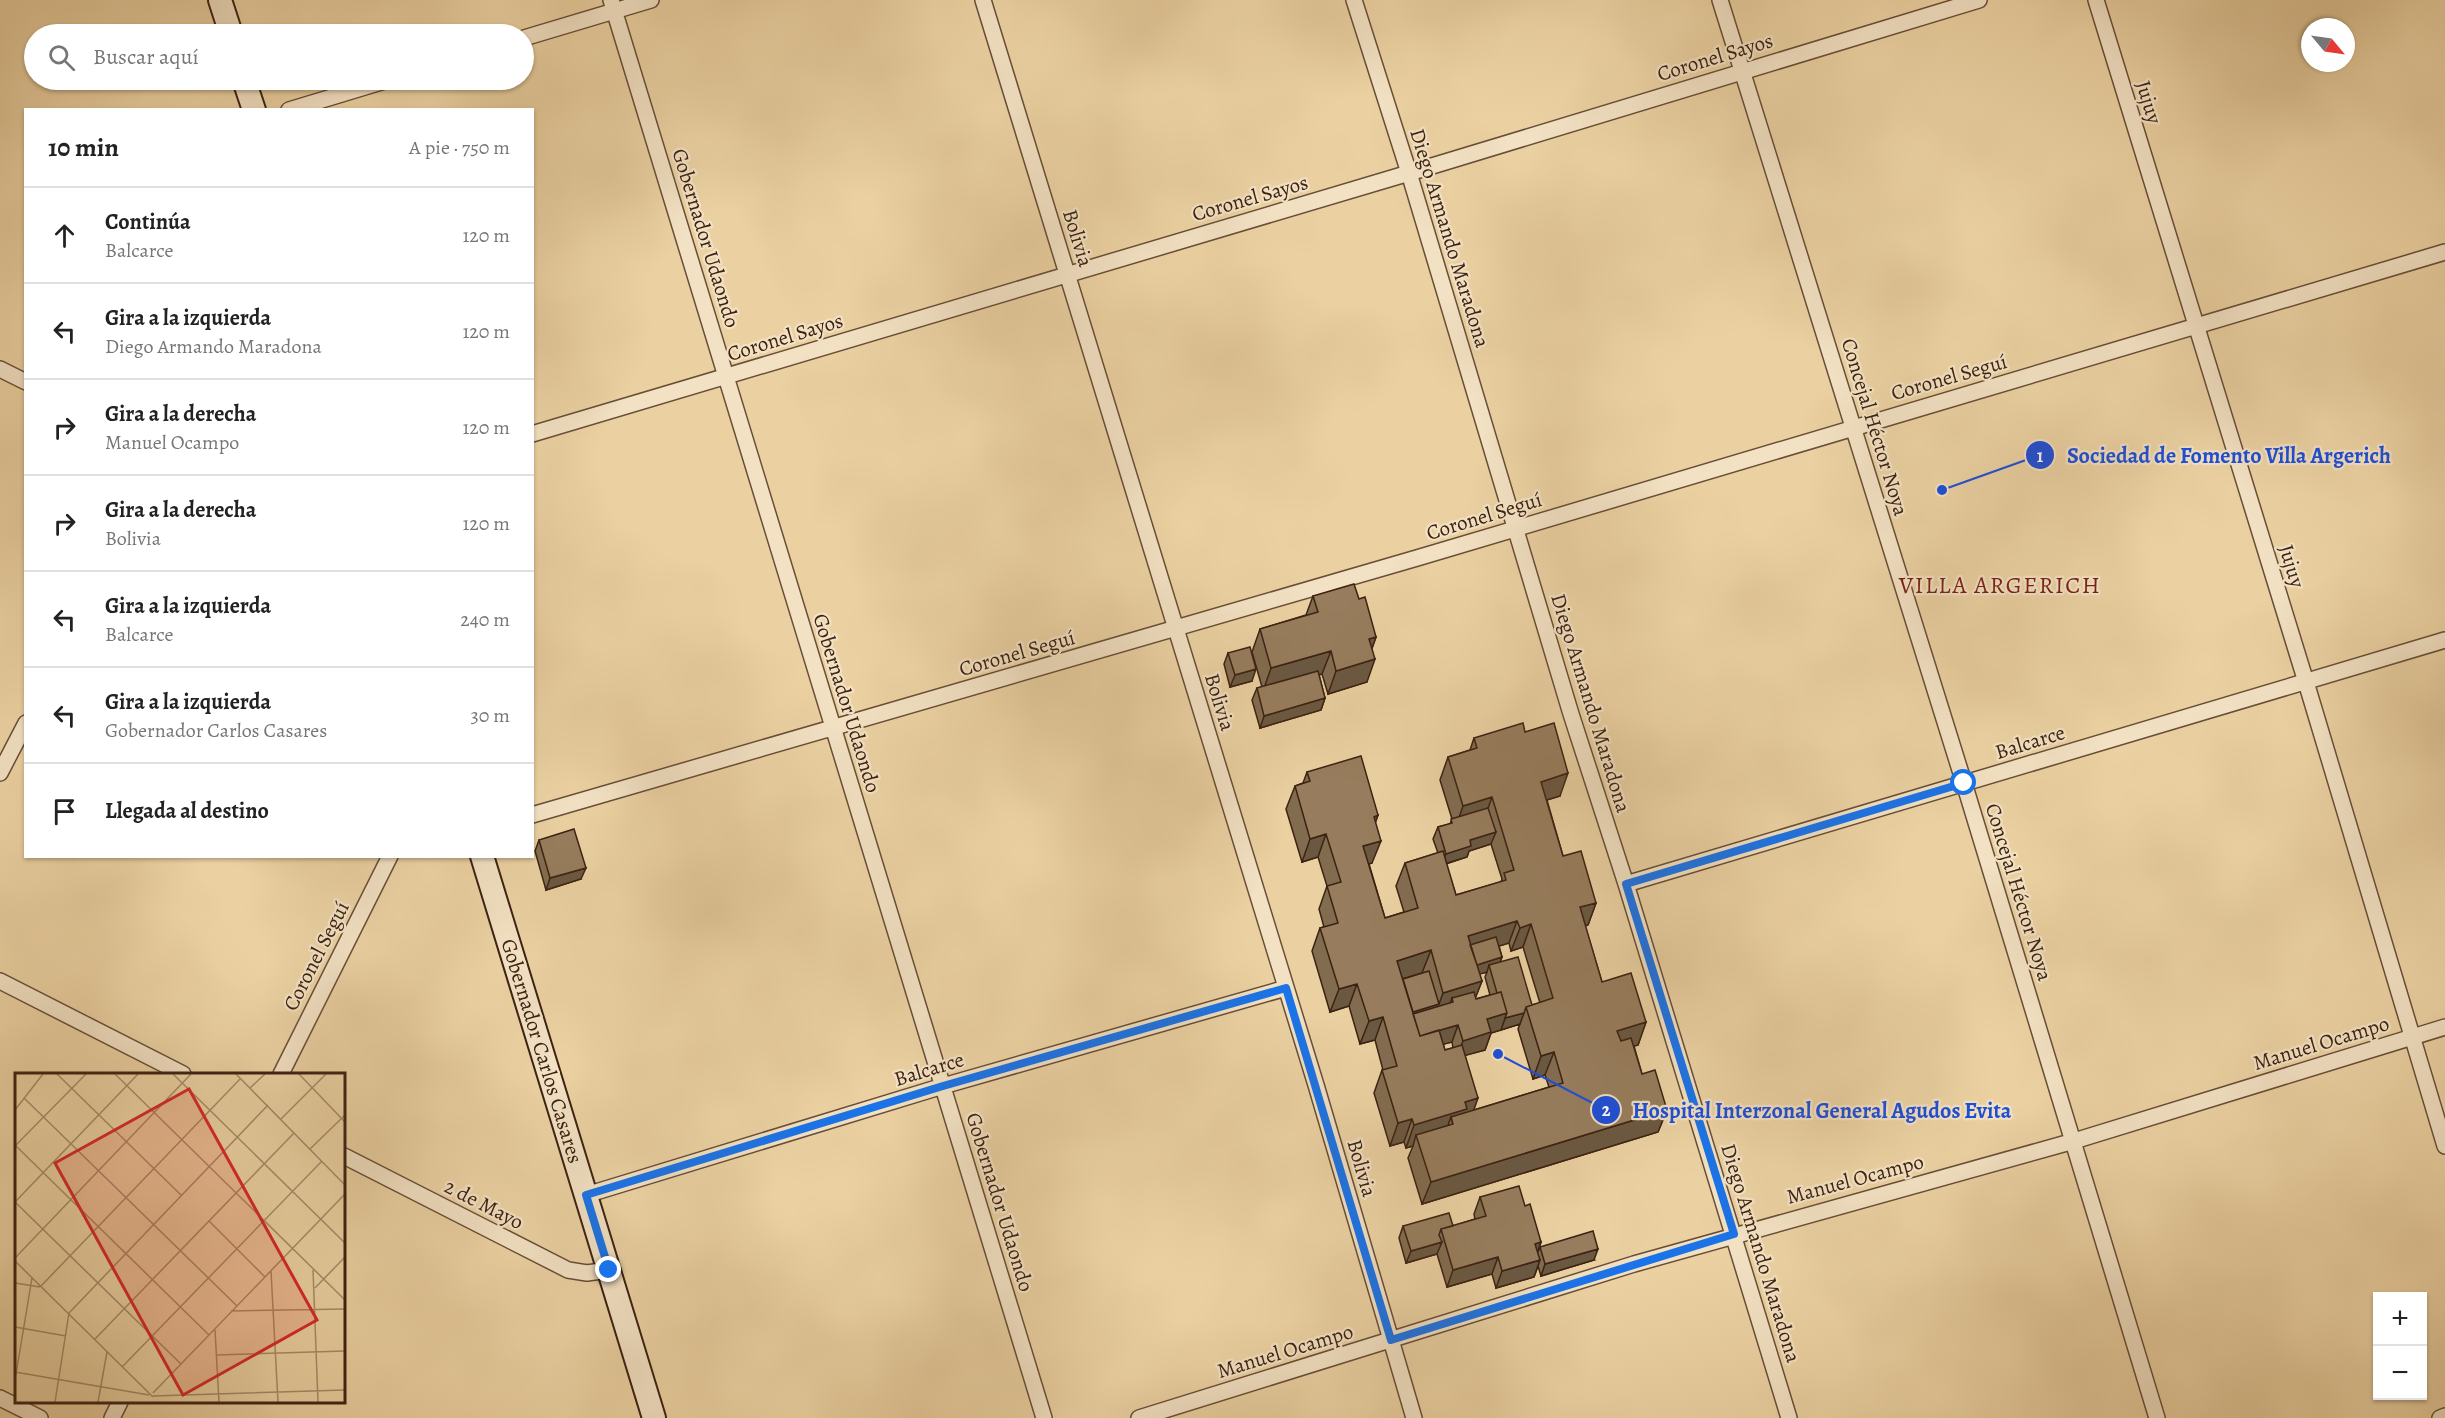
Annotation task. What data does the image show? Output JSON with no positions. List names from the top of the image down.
{
  "streets": {
    "street": [
      "Coronel Sayos",
      "Jujuy",
      "Gobernador Udaondo",
      "Bolivia",
      "Diego Armando Maradona",
      "Coronel Seguí",
      "Concejal Héctor Noya",
      "Balcarce",
      "Manuel Ocampo",
      "Gobernador Carlos Casares",
      "2 de Mayo"
    ]
  },
  "crossings": [
    ["Coronel Sayos", "Gobernador Udaondo"],
    ["Coronel Sayos", "Bolivia"],
    ["Coronel Sayos", "Diego Armando Maradona"],
    ["Coronel Sayos", "Concejal Héctor Noya"],
    ["Jujuy", "Coronel Seguí"],
    ["Jujuy", "Balcarce"],
    ["Jujuy", "Manuel Ocampo"],
    ["Gobernador Udaondo", "Coronel Seguí"],
    ["Gobernador Udaondo", "Balcarce"],
    ["Bolivia", "Coronel Seguí"],
    ["Bolivia", "Balcarce"],
    ["Bolivia", "Manuel Ocampo"],
    ["Diego Armando Maradona", "Coronel Seguí"],
    ["Diego Armando Maradona", "Balcarce"],
    ["Diego Armando Maradona", "Manuel Ocampo"],
    ["Coronel Seguí", "Concejal Héctor Noya"],
    ["Concejal Héctor Noya", "Balcarce"],
    ["Concejal Héctor Noya", "Manuel Ocampo"],
    ["Balcarce", "Gobernador Carlos Casares"],
    ["Gobernador Carlos Casares", "2 de Mayo"]
  ],
  "districts": ["VILLA ARGERICH"],
  "places": ["Sociedad de Fomento Villa Argerich", "Hospital Interzonal General Agudos Evita"],
  "north": "bottom right",
  "page": {
    "search": "Buscar aquí",
    "heading": ["10 min", "A pie · 750 m"],
    "list": [
      ["Continúa", "Balcarce", "120 m"],
      ["Gira a la izquierda", "Diego Armando Maradona", "120 m"],
      ["Gira a la derecha", "Manuel Ocampo", "120 m"],
      ["Gira a la derecha", "Bolivia", "120 m"],
      ["Gira a la izquierda", "Balcarce", "240 m"],
      ["Gira a la izquierda", "Gobernador Carlos Casares", "30 m"],
      "Llegada al destino"
    ],
    "map_buttons": ["+", "−"]
  }
}
